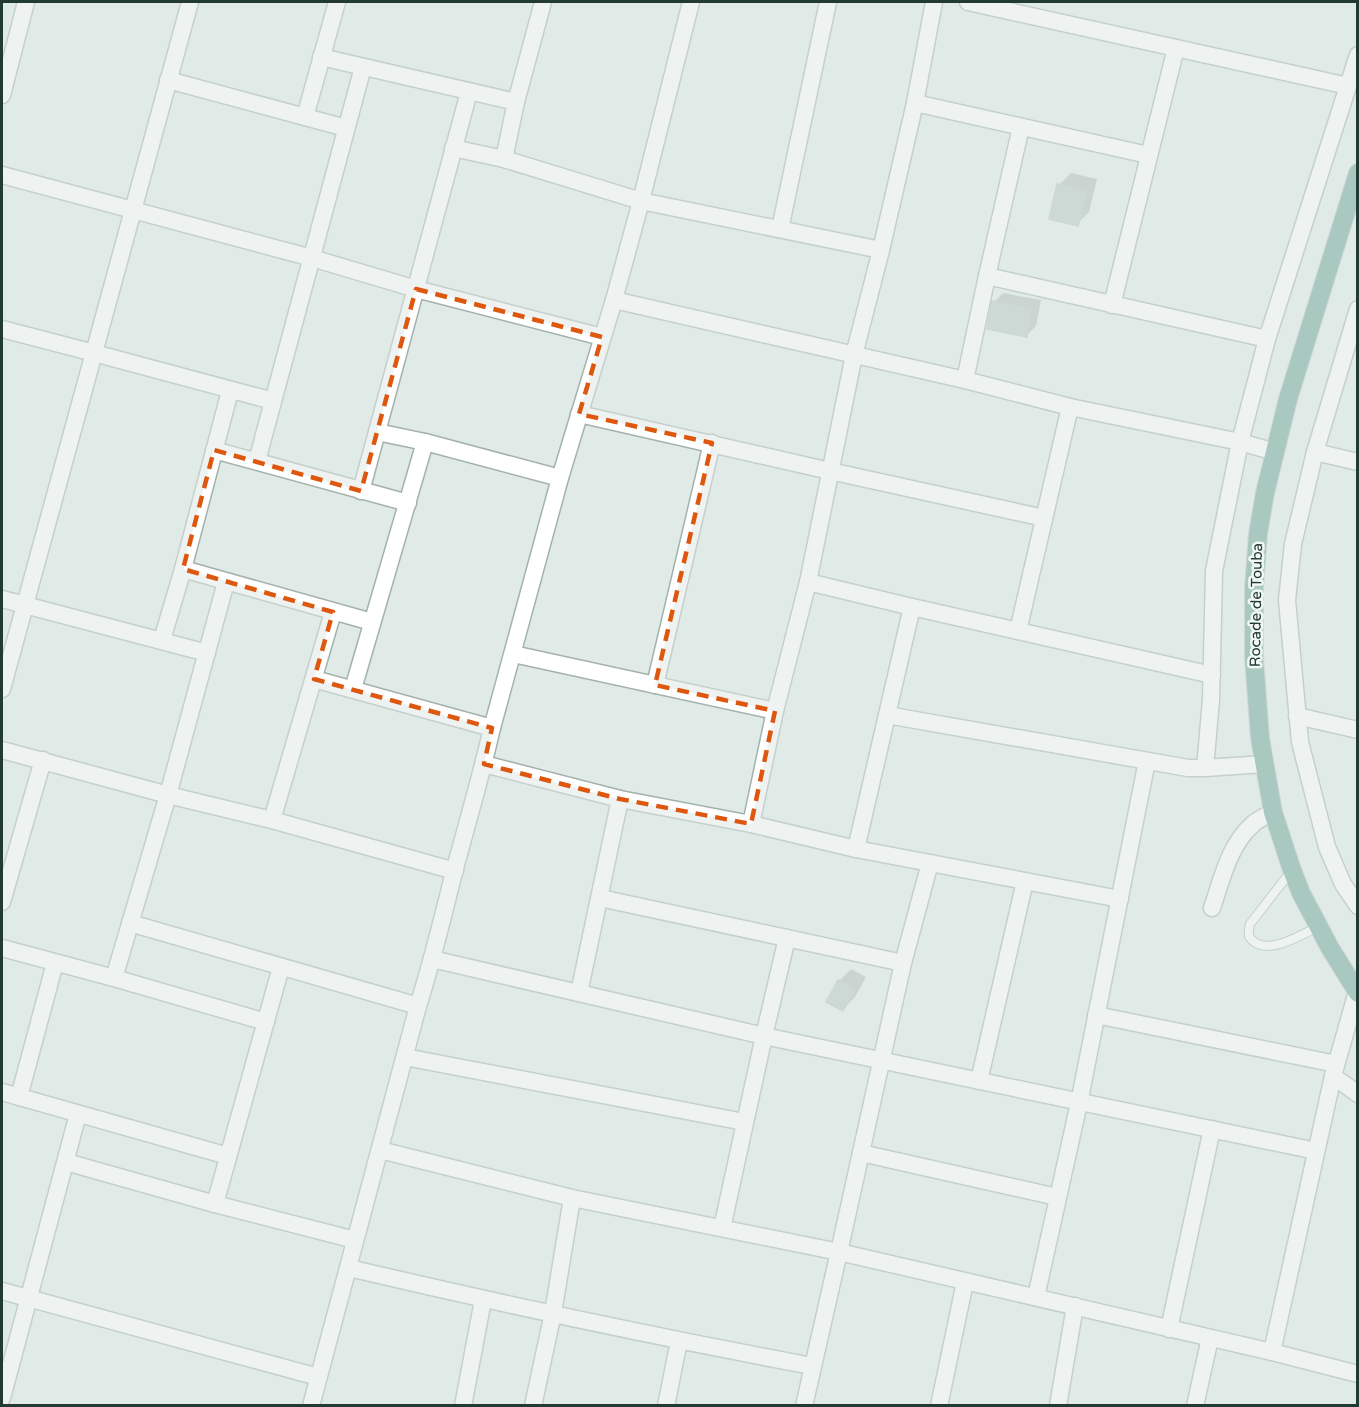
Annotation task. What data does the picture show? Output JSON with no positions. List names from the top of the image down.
{
  "streets": {
    "main road": ["Rocade de Touba"]
  }
}
